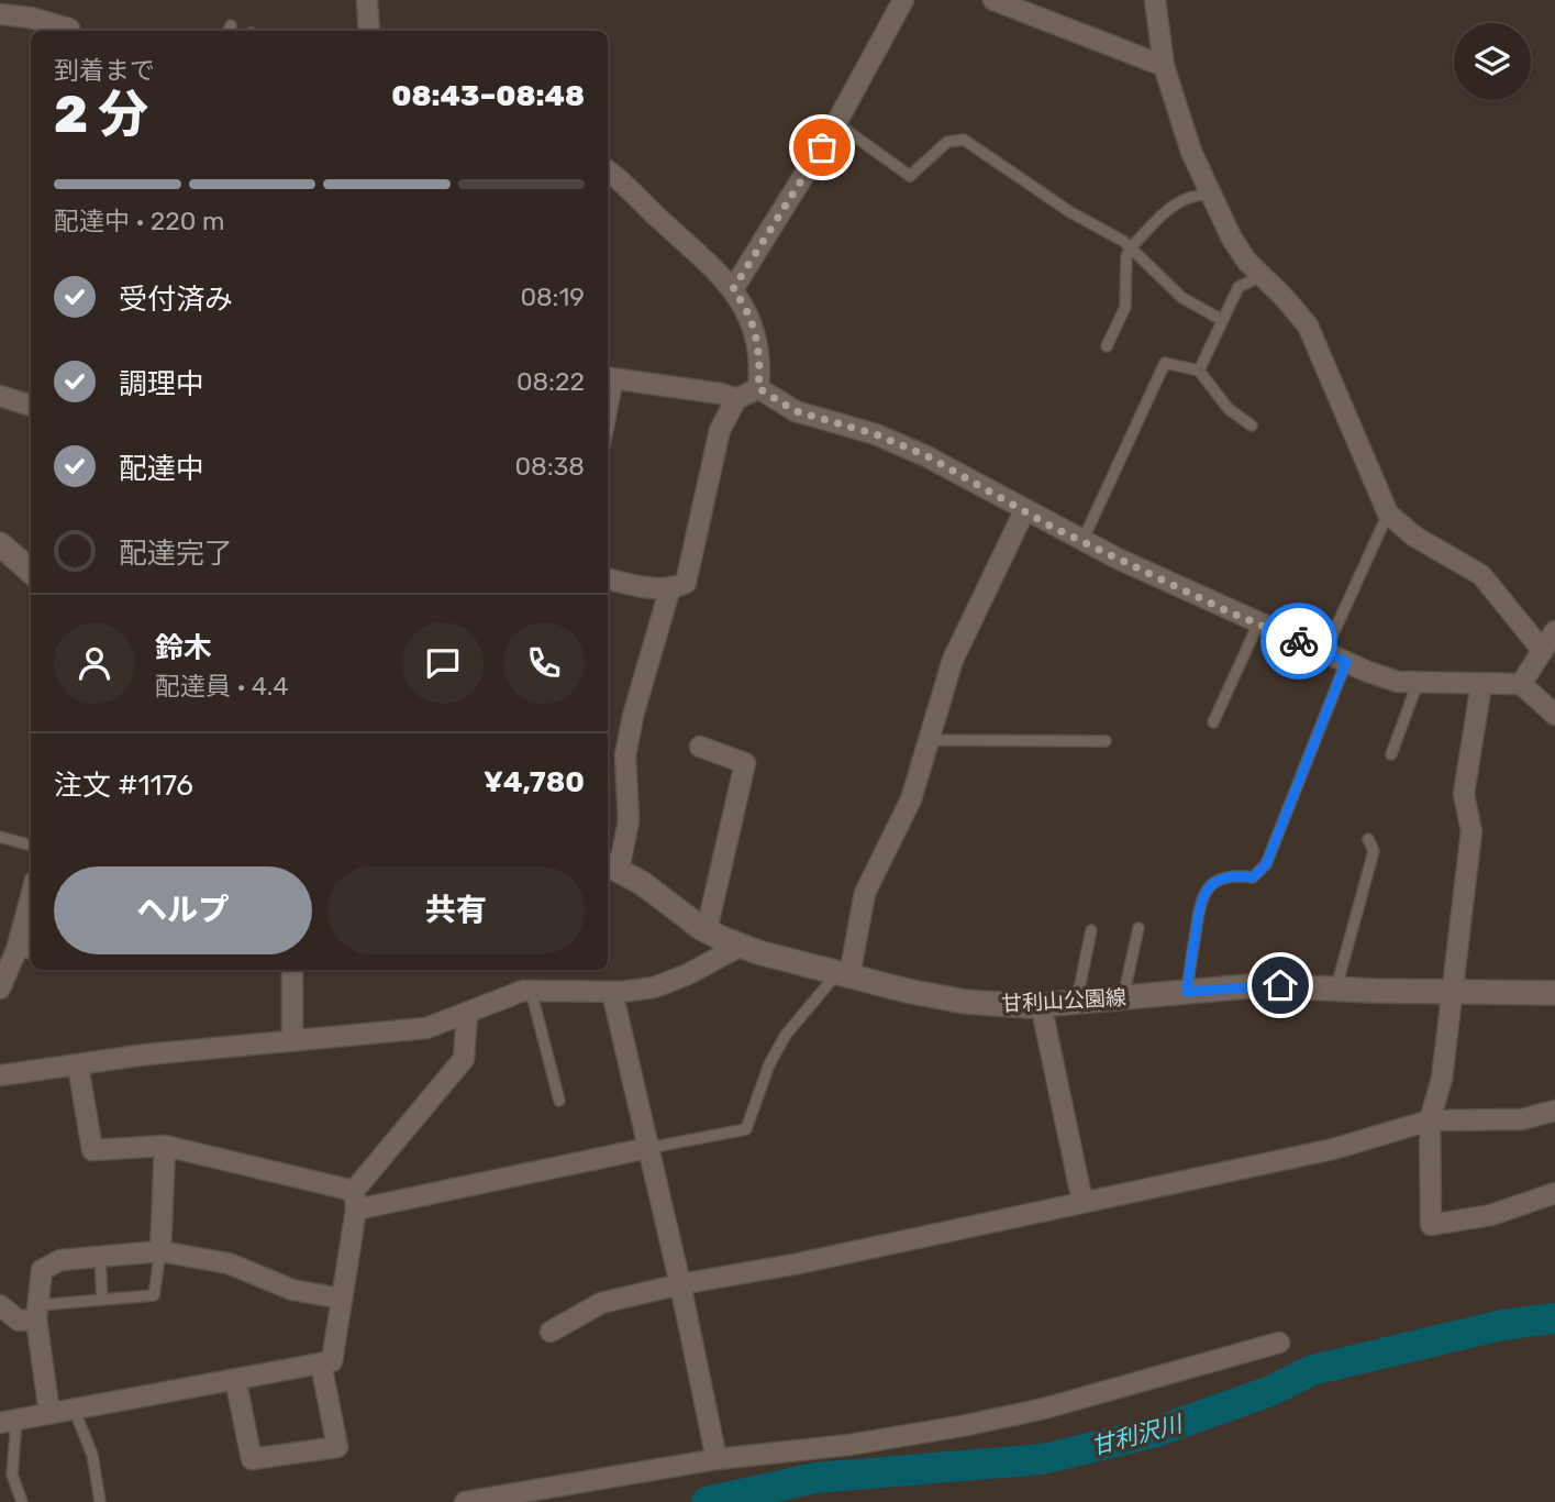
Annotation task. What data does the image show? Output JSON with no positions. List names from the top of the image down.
{
  "streets": {
    "main road": ["甘利山公園線"]
  },
  "water": ["甘利沢川"],
  "page": {
    "heading": ["2 分", "到着まで", "08:43–08:48"],
    "panel": [
      "鈴木",
      "配達員 · 4.4",
      "注文 #1176",
      "¥4,780"
    ],
    "bar": "配達中 · 220 m",
    "list": [
      ["受付済み", "08:19"],
      ["調理中", "08:22"],
      ["配達中", "08:38"],
      "配達完了"
    ],
    "buttons": ["ヘルプ", "共有"]
  }
}
